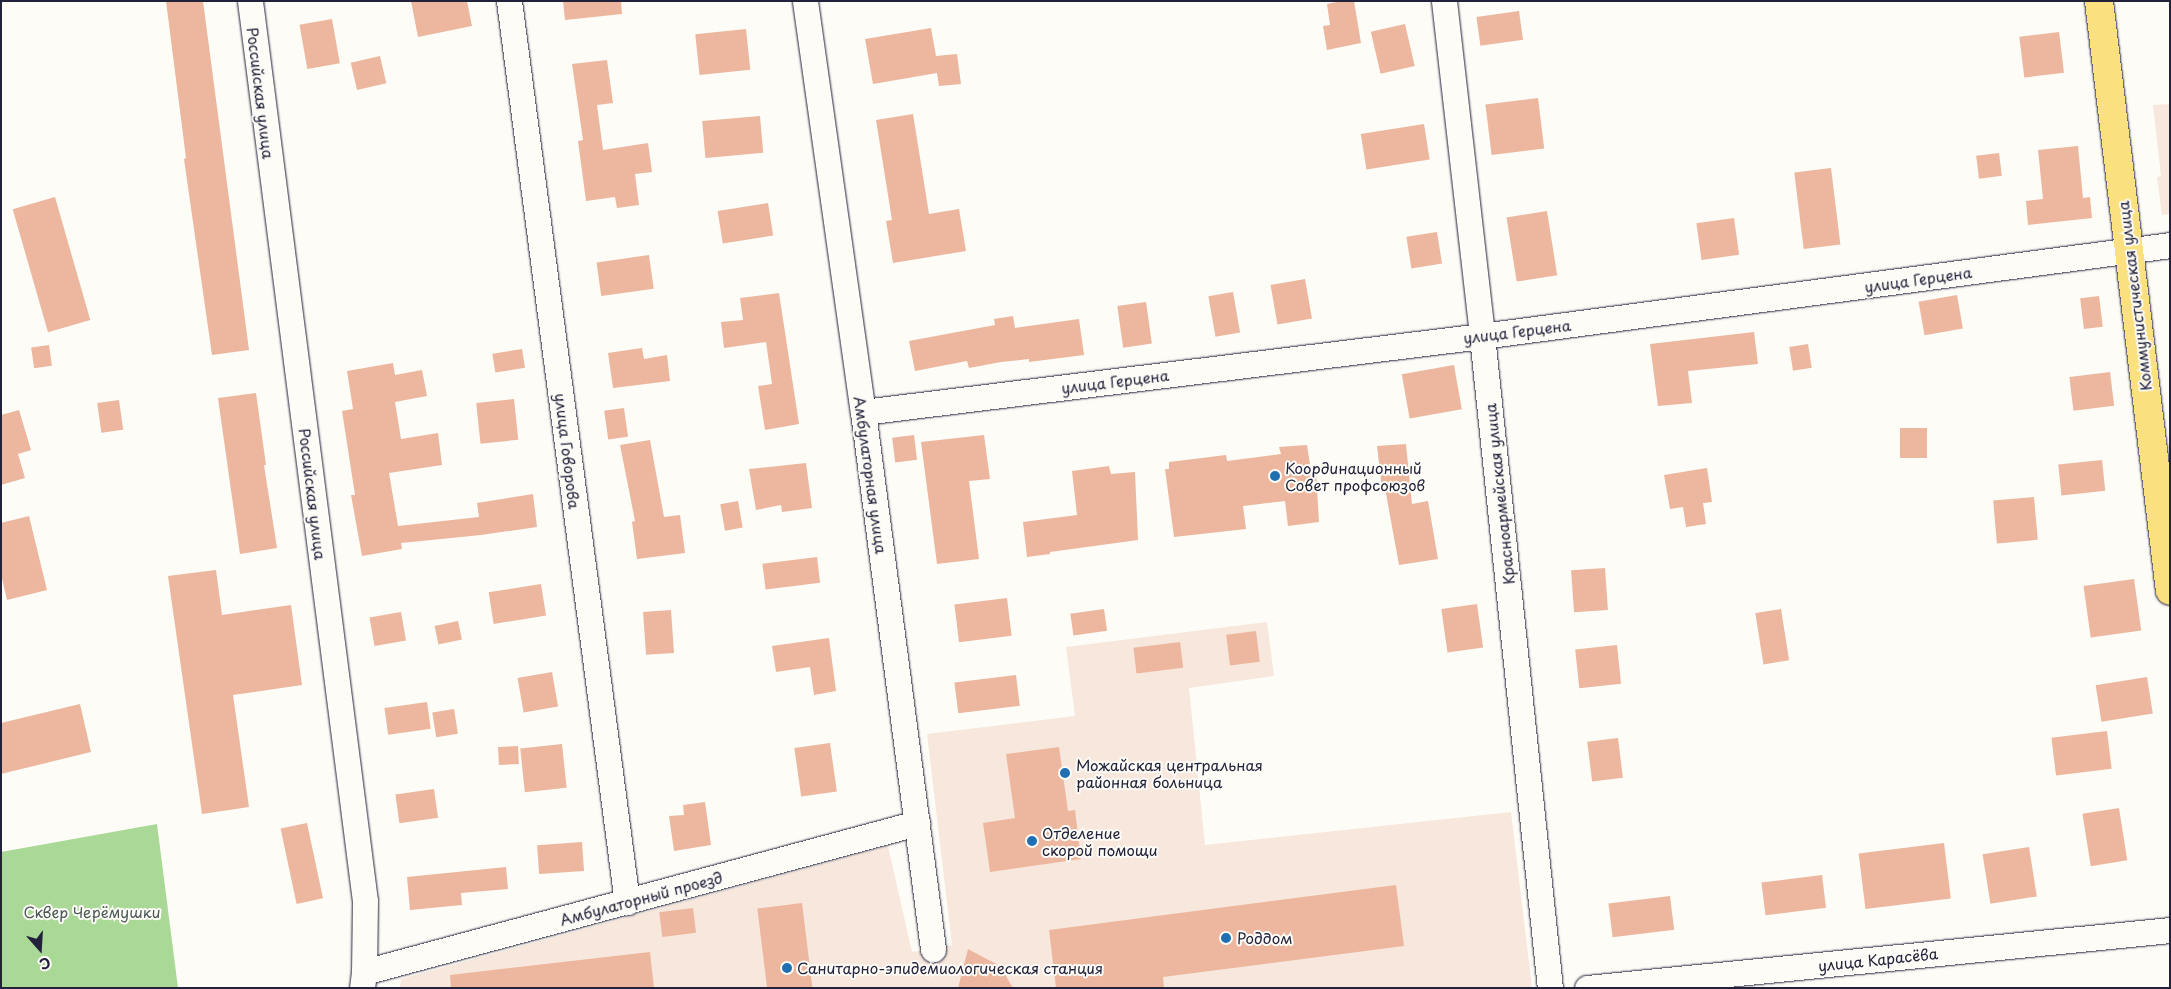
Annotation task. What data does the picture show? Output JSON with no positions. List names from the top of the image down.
{
  "streets": {
    "main road": ["Коммунистическая улица"],
    "street": [
      "Российская улица",
      "улица Герцена",
      "улица Говорова",
      "Амбулаторная улица",
      "Красноармейская улица",
      "Амбулаторный проезд",
      "улица Карасёва"
    ]
  },
  "crossings": [
    ["Российская улица", "Амбулаторный проезд"],
    ["улица Герцена", "Коммунистическая улица"],
    ["улица Герцена", "Амбулаторная улица"],
    ["улица Герцена", "Красноармейская улица"],
    ["улица Говорова", "Амбулаторный проезд"],
    ["Амбулаторная улица", "Амбулаторный проезд"]
  ],
  "parks": ["Сквер Черёмушки"],
  "places": [
    "Координационный Совет профсоюзов",
    "Можайская центральная районная больница",
    "Отделение скорой помощи",
    "Роддом",
    "Санитарно-эпидемиологическая станция"
  ],
  "north": "bottom"
}
